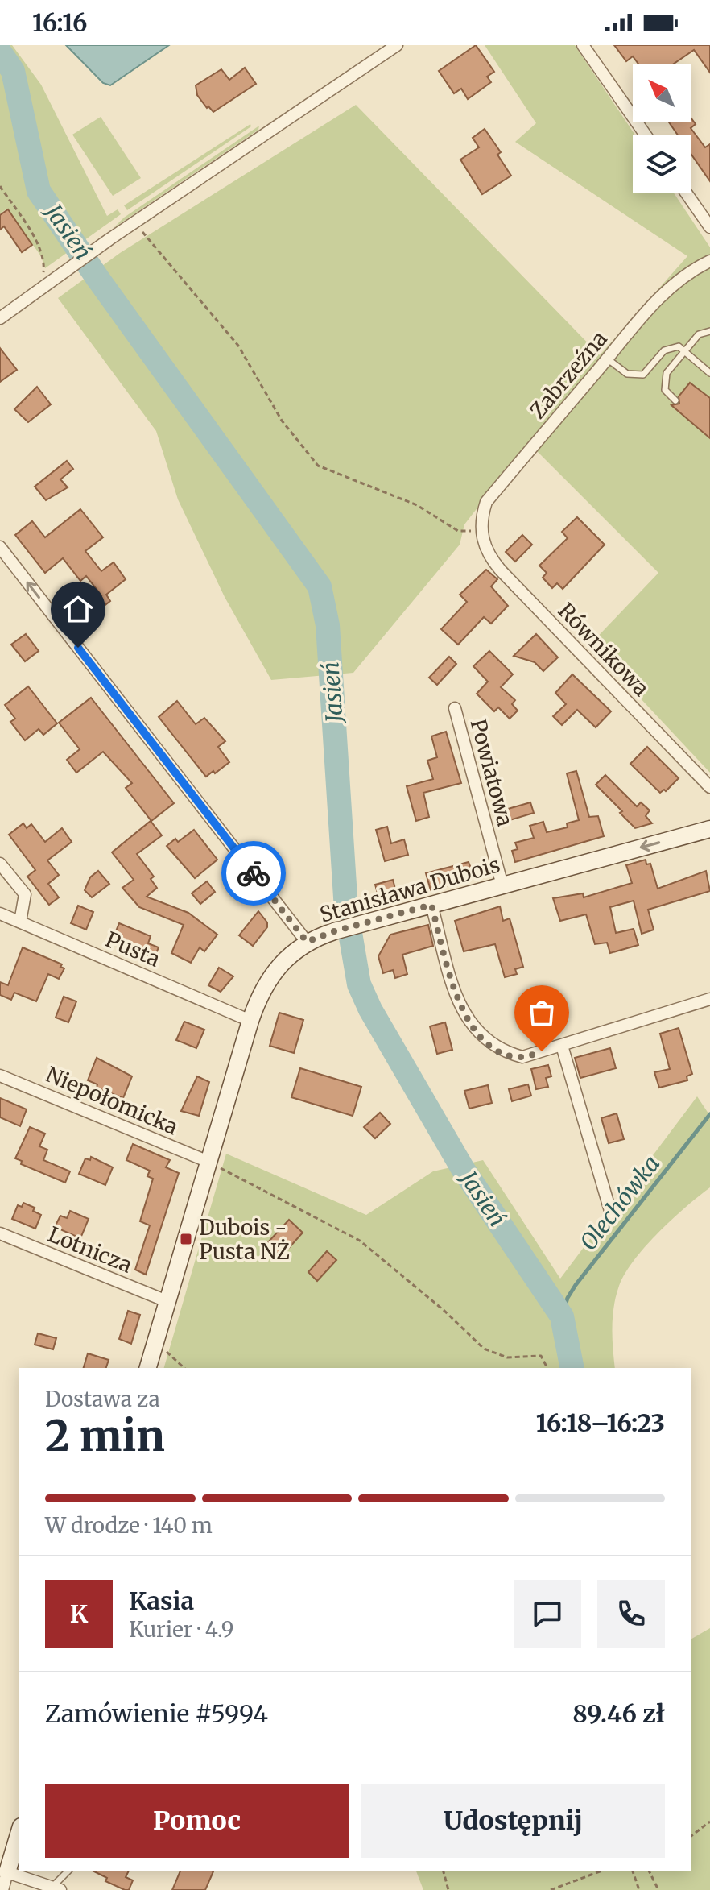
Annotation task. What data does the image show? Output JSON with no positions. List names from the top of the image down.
{
  "streets": {
    "street": [
      "Zabrzeźna",
      "Równikowa",
      "Powiatowa",
      "Stanisława Dubois",
      "Pusta",
      "Niepołomicka",
      "Lotnicza"
    ]
  },
  "crossings": [
    ["Zabrzeźna", "Równikowa"],
    ["Powiatowa", "Stanisława Dubois"],
    ["Stanisława Dubois", "Pusta"],
    ["Stanisława Dubois", "Niepołomicka"],
    ["Stanisława Dubois", "Lotnicza"]
  ],
  "water": ["Jasień", "Olechówka"],
  "places": {
    "transit": ["Dubois - Pusta NŻ"]
  },
  "north": "top left",
  "page": {
    "status": "16:16",
    "heading": ["2 min", "Dostawa za", "16:18–16:23"],
    "panel": [
      "Kasia",
      "Kurier · 4.9",
      "Zamówienie #5994",
      "89.46 zł"
    ],
    "bar": "W drodze · 140 m",
    "round": "K",
    "buttons": ["Pomoc", "Udostępnij"]
  }
}
